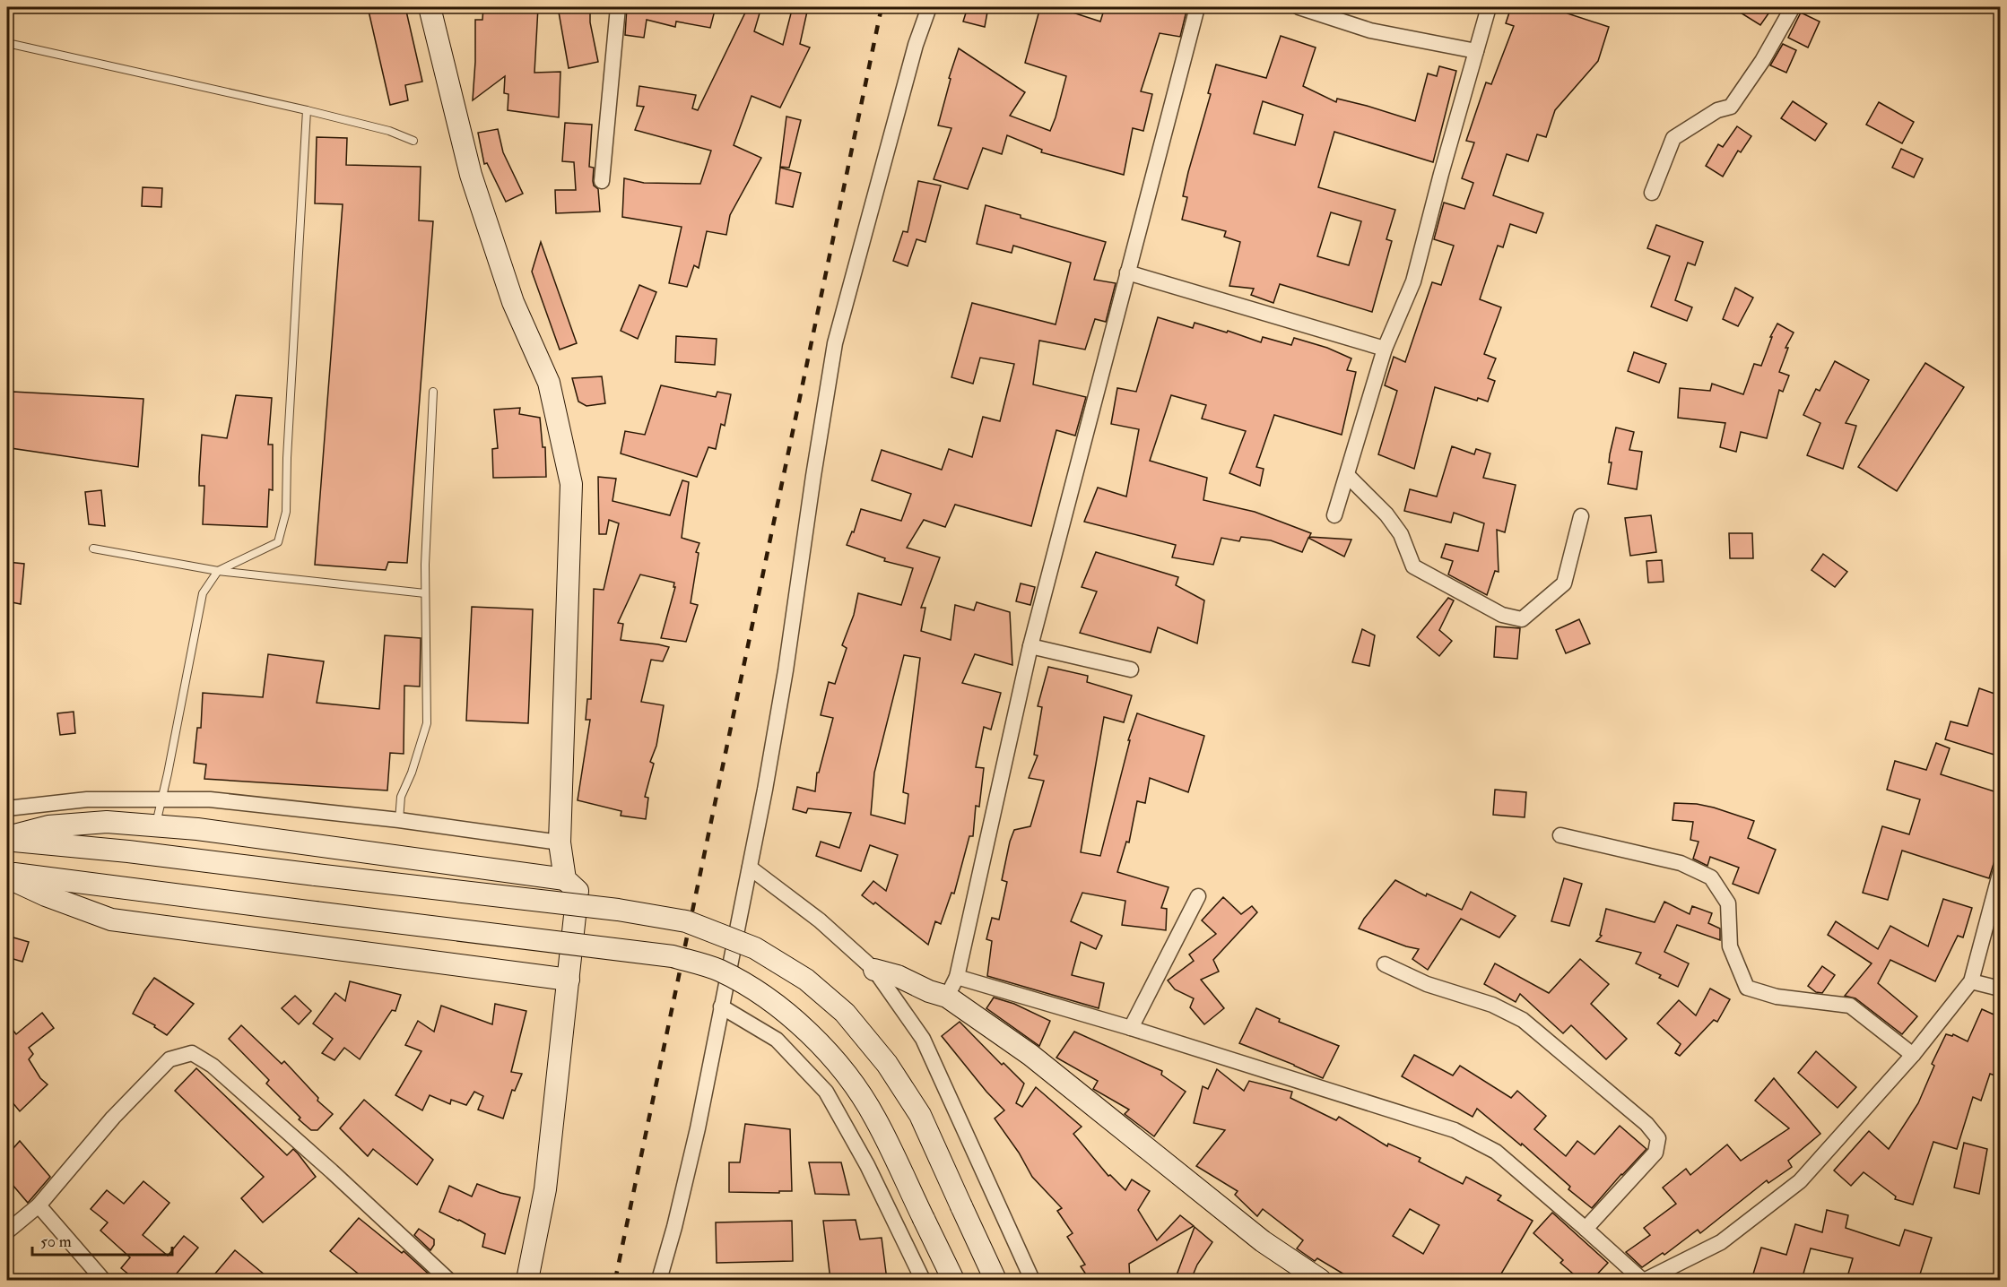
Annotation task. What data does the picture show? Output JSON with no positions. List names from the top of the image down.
{
  "scale_bar": "50 m"
}
